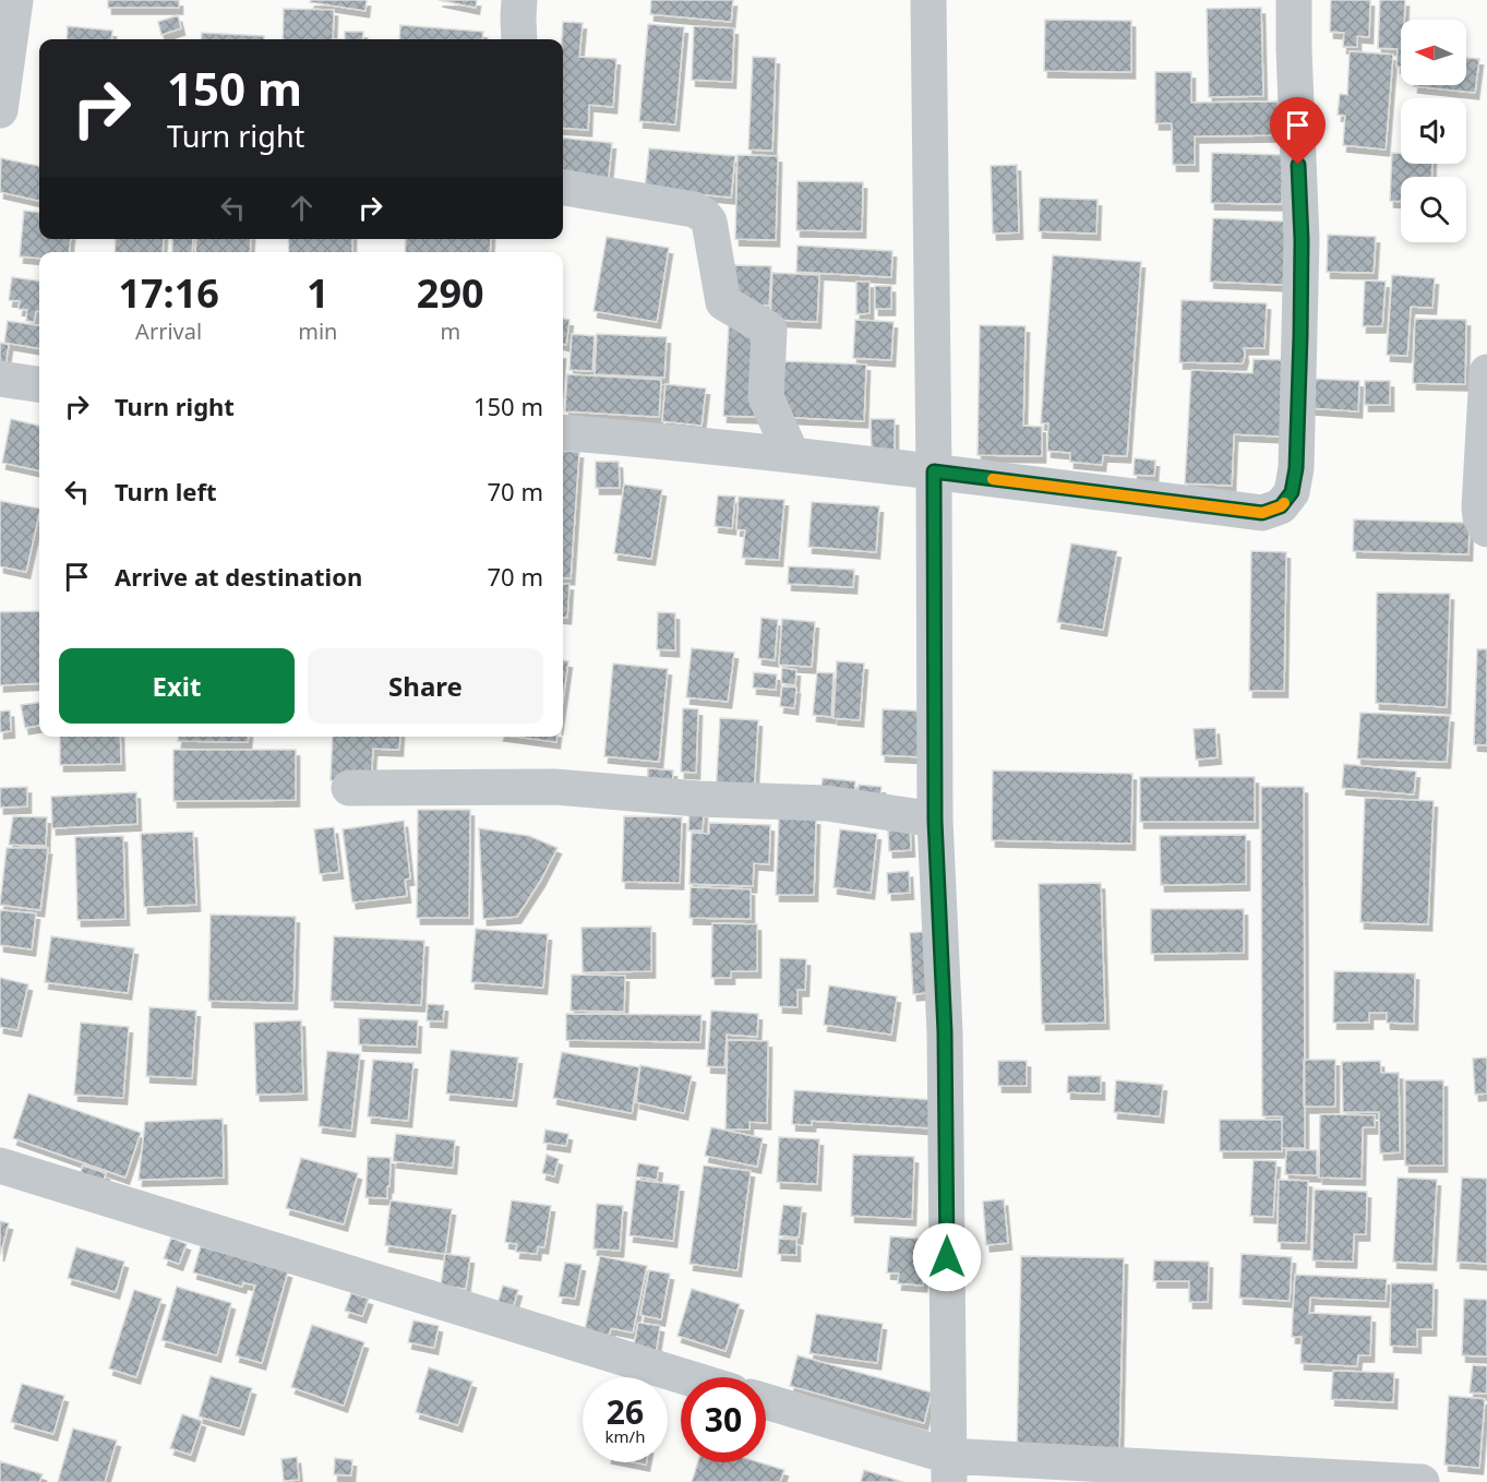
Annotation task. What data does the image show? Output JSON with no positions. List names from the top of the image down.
{
  "north": "left",
  "page": {
    "turn": ["150 m", "Turn right"],
    "eta": [
      "17:16",
      "Arrival",
      "1",
      "min",
      "290",
      "m"
    ],
    "list": [
      {
        "name": "Turn right",
        "value": "150 m"
      },
      {
        "name": "Turn left",
        "value": "70 m"
      },
      {
        "name": "Arrive at destination",
        "value": "70 m"
      }
    ],
    "buttons": ["Exit", "Share"],
    "speed": "26 km/h",
    "limit": "30"
  }
}
